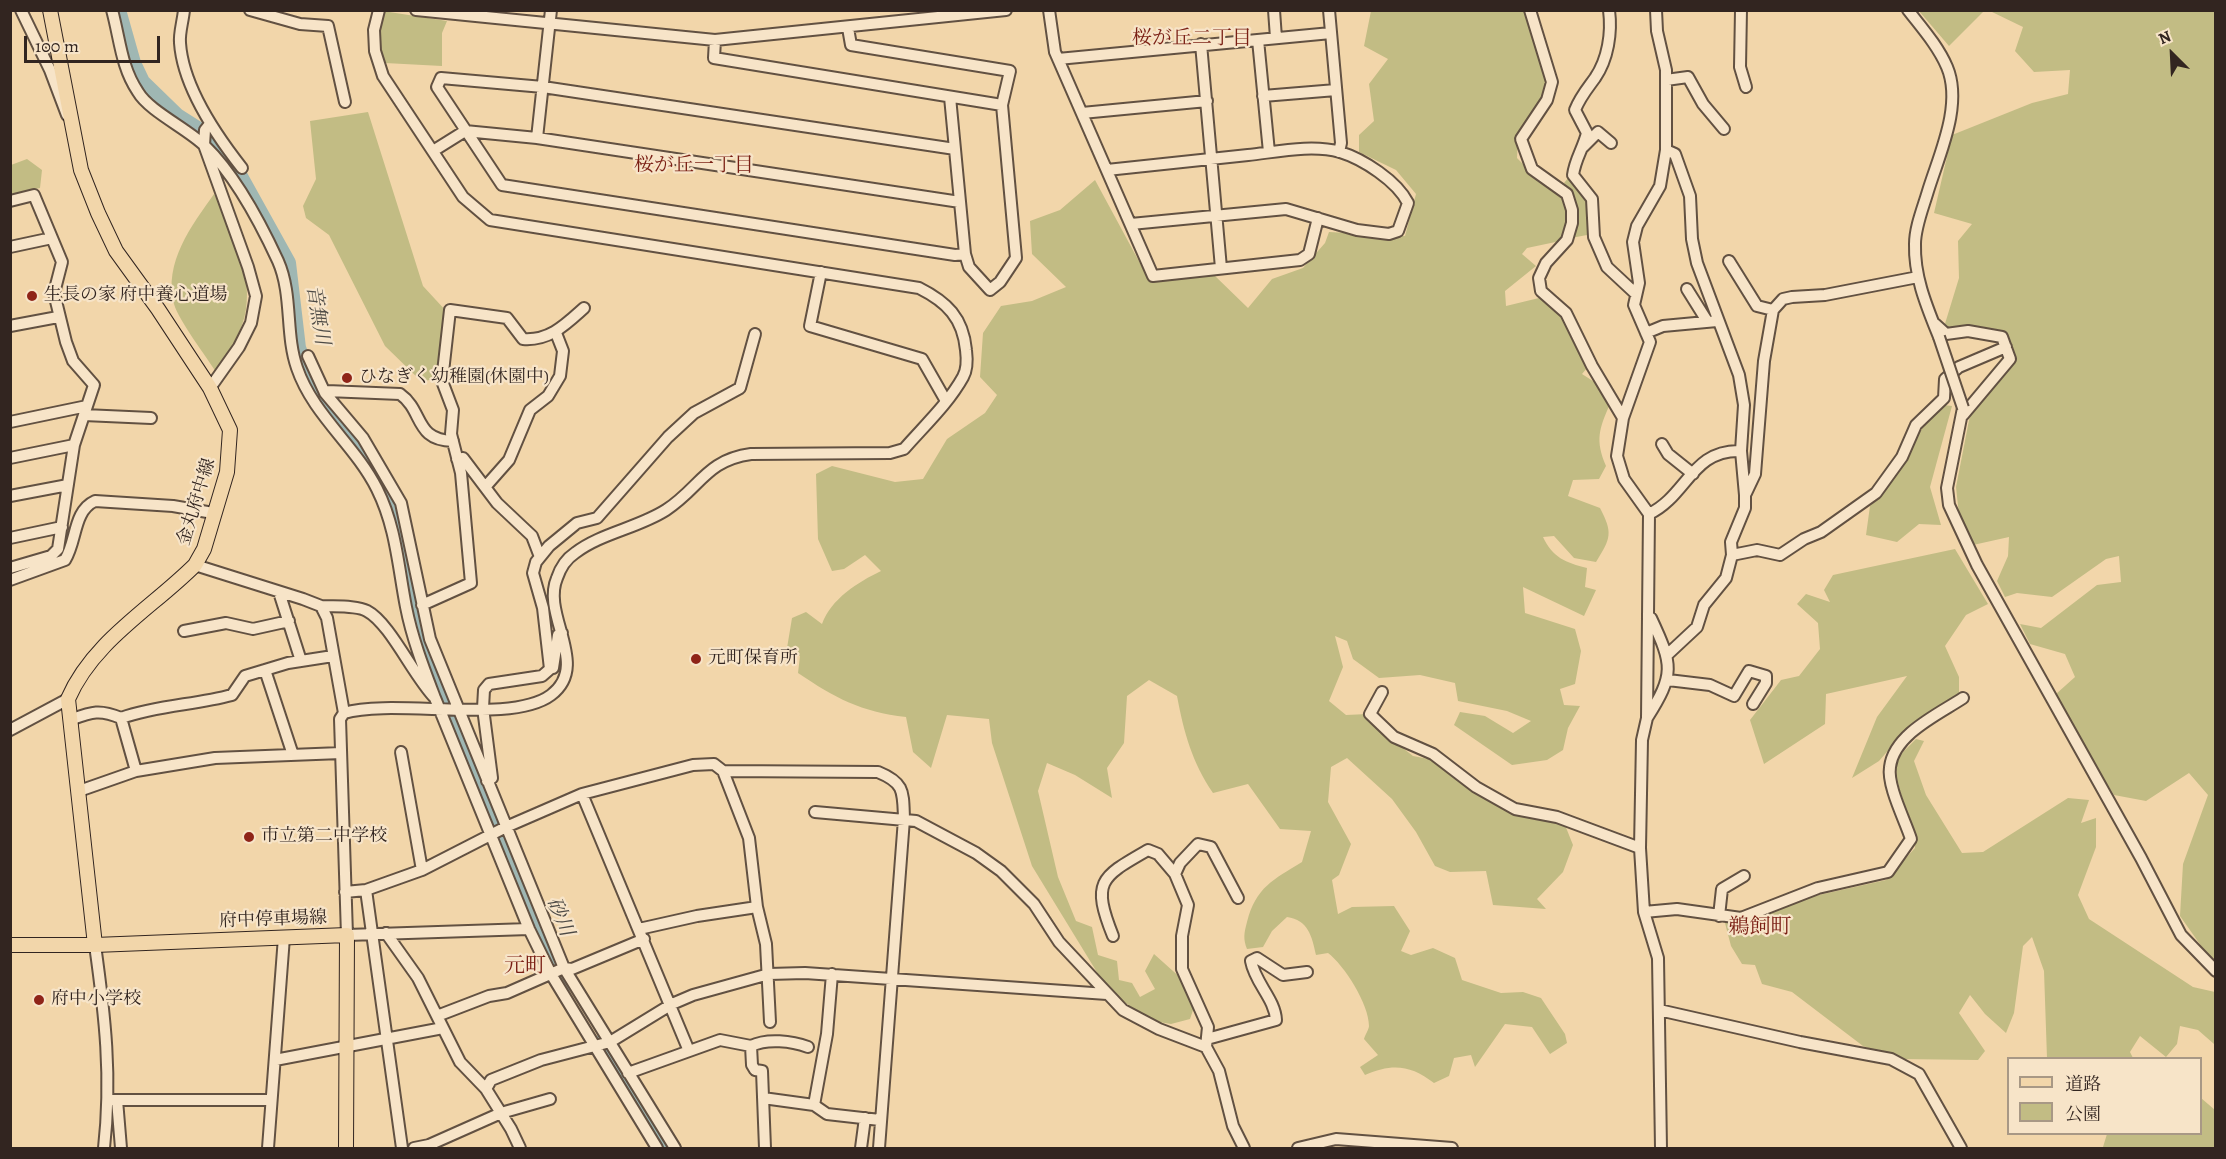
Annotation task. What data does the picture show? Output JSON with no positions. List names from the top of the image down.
{
  "streets": {
    "main road": ["金丸府中線", "府中停車場線"]
  },
  "districts": [
    "桜が丘二丁目",
    "桜が丘一丁目",
    "鵜飼町",
    "元町"
  ],
  "water": ["音無川", "砂川"],
  "places": [
    "生長の家 府中養心道場",
    "ひなぎく幼稚園(休園中)",
    "元町保育所",
    "市立第二中学校",
    "府中小学校"
  ],
  "legend": ["道路", "公園"],
  "scale_bar": "100 m",
  "north": "top left"
}
